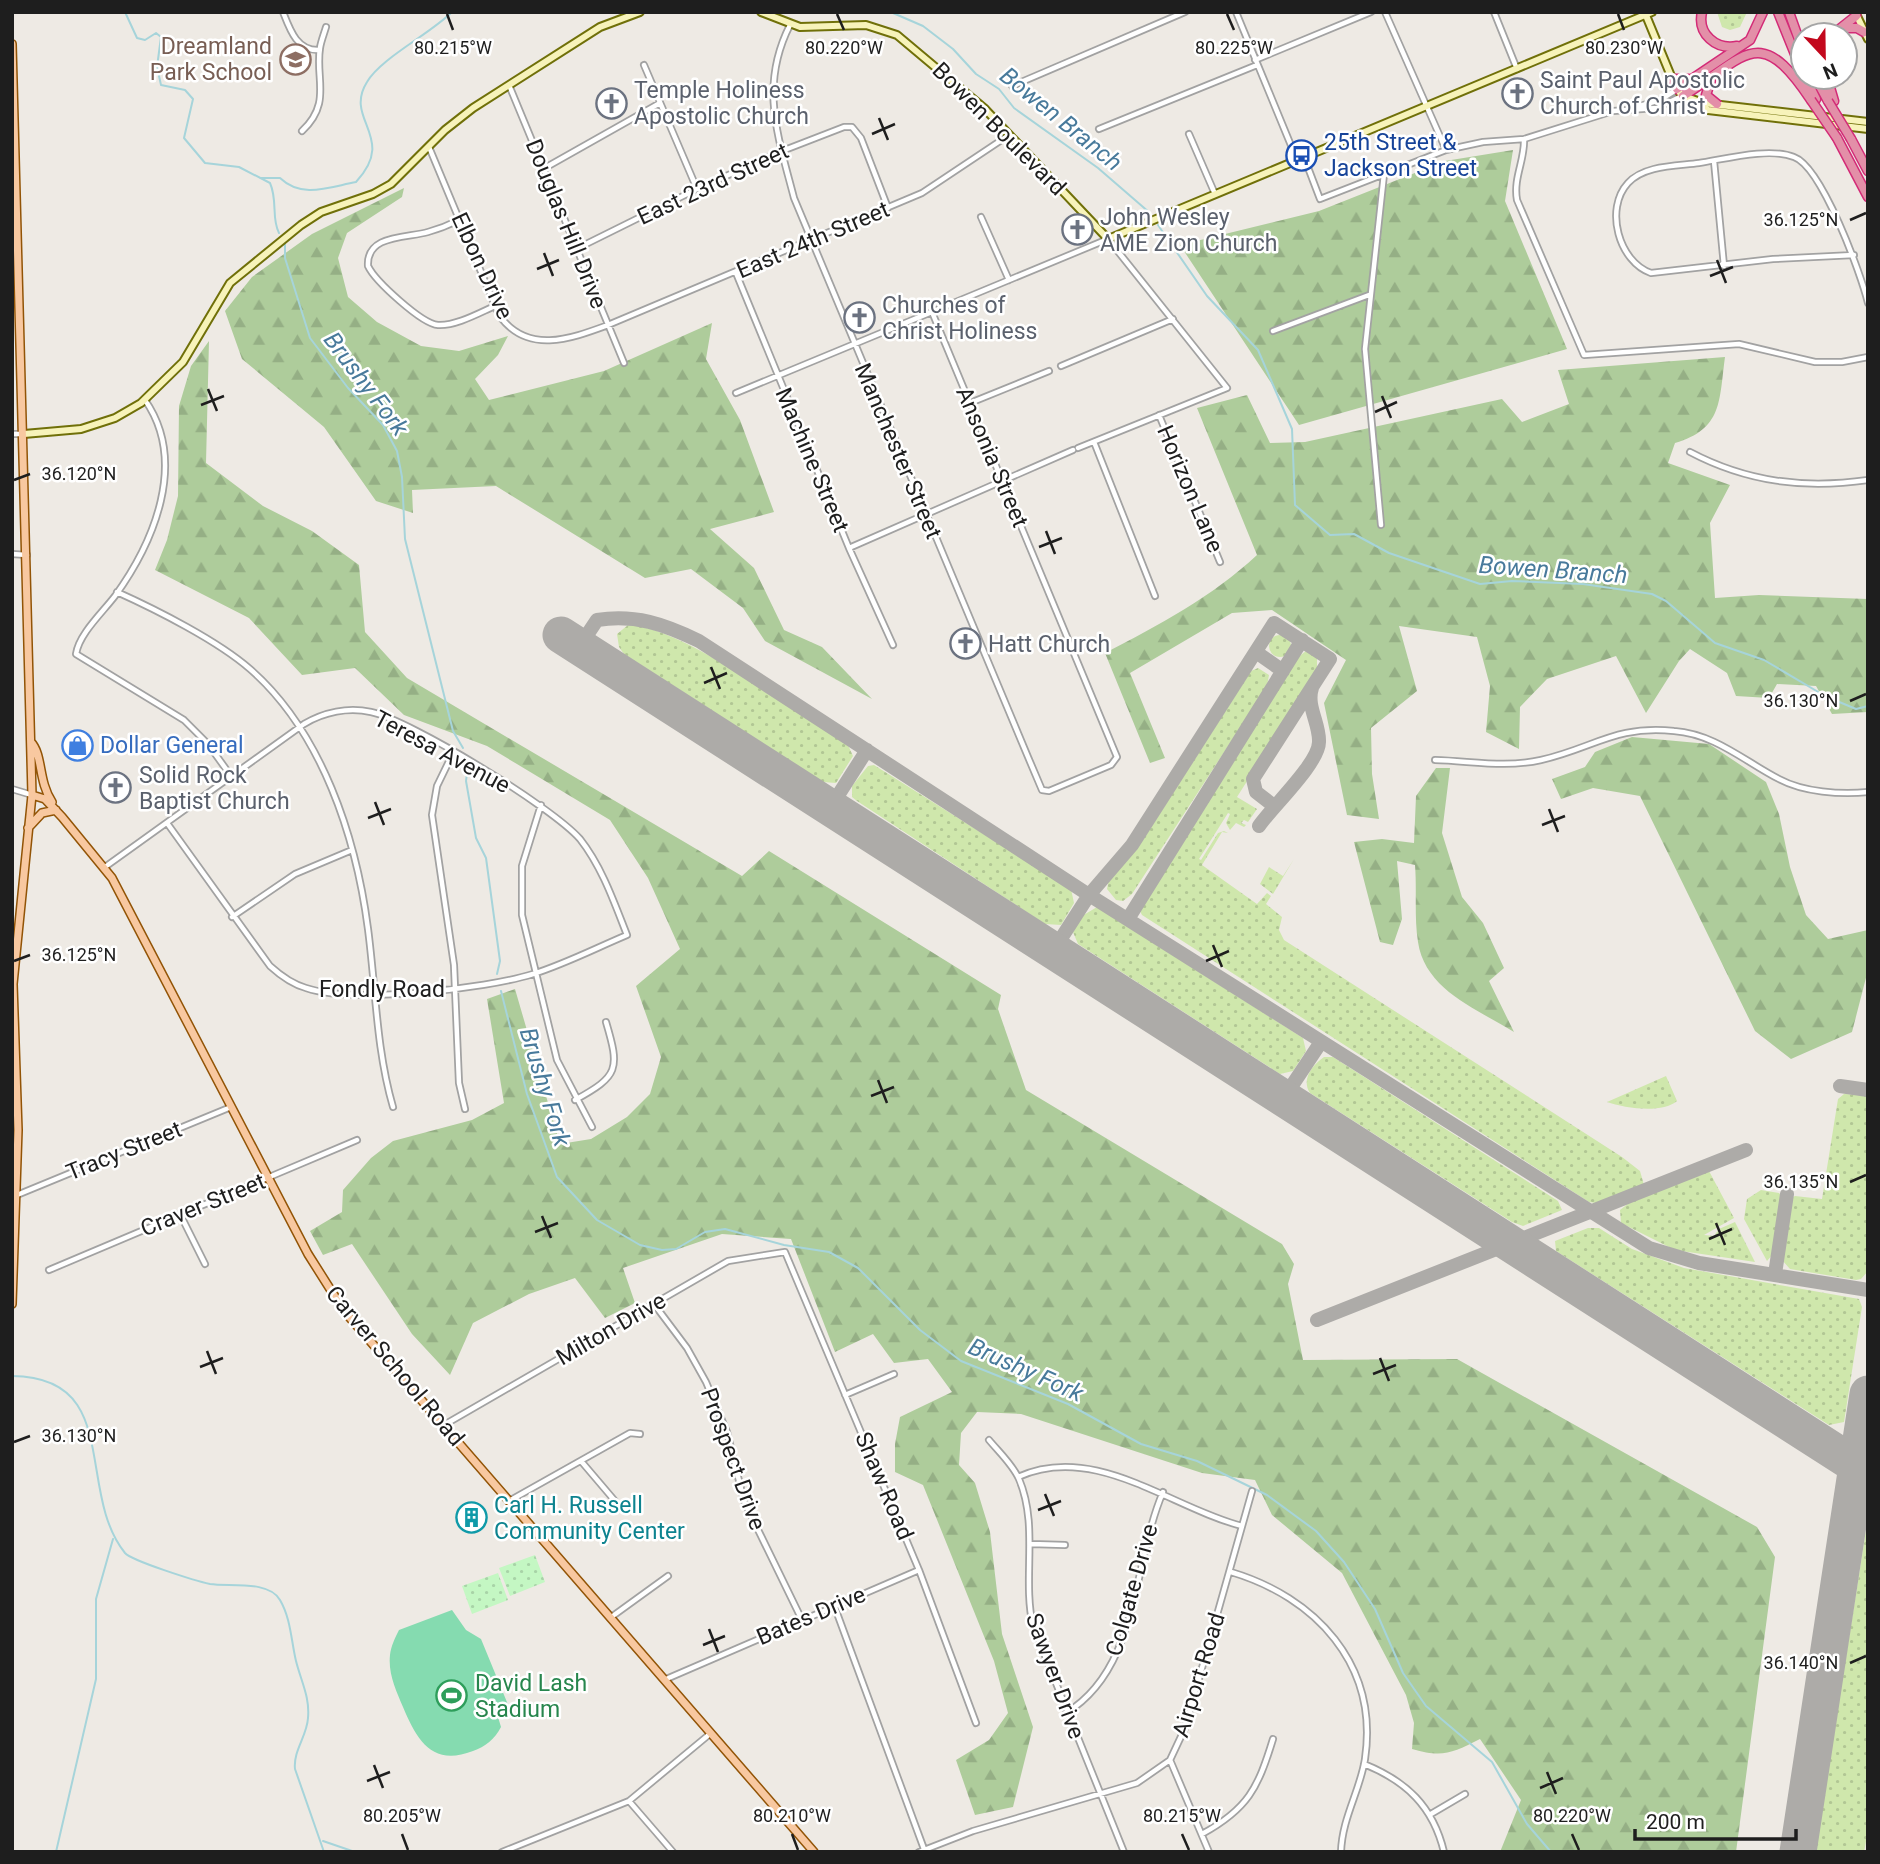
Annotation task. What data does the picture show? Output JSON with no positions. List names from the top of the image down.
{
  "streets": {
    "main road": ["Carver School Road"],
    "street": [
      "Bowen Boulevard",
      "East 23rd Street",
      "Douglas Hill Drive",
      "East 24th Street",
      "Elbon Drive",
      "Manchester Street",
      "Ansonia Street",
      "Machine Street",
      "Horizon Lane",
      "Teresa Avenue",
      "Fondly Road",
      "Tracy Street",
      "Craver Street",
      "Milton Drive",
      "Prospect Drive",
      "Shaw Road",
      "Colgate Drive",
      "Bates Drive",
      "Airport Road",
      "Sawyer Drive"
    ]
  },
  "crossings": [
    ["Bowen Boulevard", "East 24th Street"],
    ["Bowen Boulevard", "Manchester Street"],
    ["East 23rd Street", "Douglas Hill Drive"],
    ["East 23rd Street", "East 24th Street"],
    ["East 23rd Street", "Manchester Street"],
    ["Douglas Hill Drive", "East 24th Street"],
    ["Douglas Hill Drive", "Elbon Drive"],
    ["East 24th Street", "Elbon Drive"],
    ["East 24th Street", "Manchester Street"],
    ["East 24th Street", "Machine Street"],
    ["Manchester Street", "Ansonia Street"],
    ["Teresa Avenue", "Fondly Road"],
    ["Teresa Avenue", "Carver School Road"],
    ["Tracy Street", "Carver School Road"],
    ["Craver Street", "Carver School Road"],
    ["Milton Drive", "Carver School Road"],
    ["Milton Drive", "Prospect Drive"],
    ["Milton Drive", "Shaw Road"],
    ["Carver School Road", "Bates Drive"],
    ["Prospect Drive", "Bates Drive"],
    ["Shaw Road", "Bates Drive"],
    ["Colgate Drive", "Sawyer Drive"],
    ["Airport Road", "Sawyer Drive"]
  ],
  "water": ["Bowen Branch", "Brushy Fork"],
  "places": {
    "school or university": ["Dreamland Park School"],
    "church": [
      "Saint Paul Apostolic Church of Christ",
      "Temple Holiness Apostolic Church",
      "John Wesley AME Zion Church",
      "Churches of Christ Holiness",
      "Hatt Church",
      "Solid Rock Baptist Church"
    ],
    "bus stop": ["25th Street & Jackson Street"],
    "shop": ["Dollar General"],
    "building": ["Carl H. Russell Community Center"],
    "sports": ["David Lash Stadium"]
  },
  "scale_bar": "200 m",
  "north": "bottom",
  "coordinates": [
    "80.215°W",
    "80.220°W",
    "80.225°W",
    "80.230°W",
    "36.125°N",
    "36.120°N",
    "36.130°N",
    "36.135°N",
    "36.140°N",
    "80.205°W",
    "80.210°W"
  ]
}
